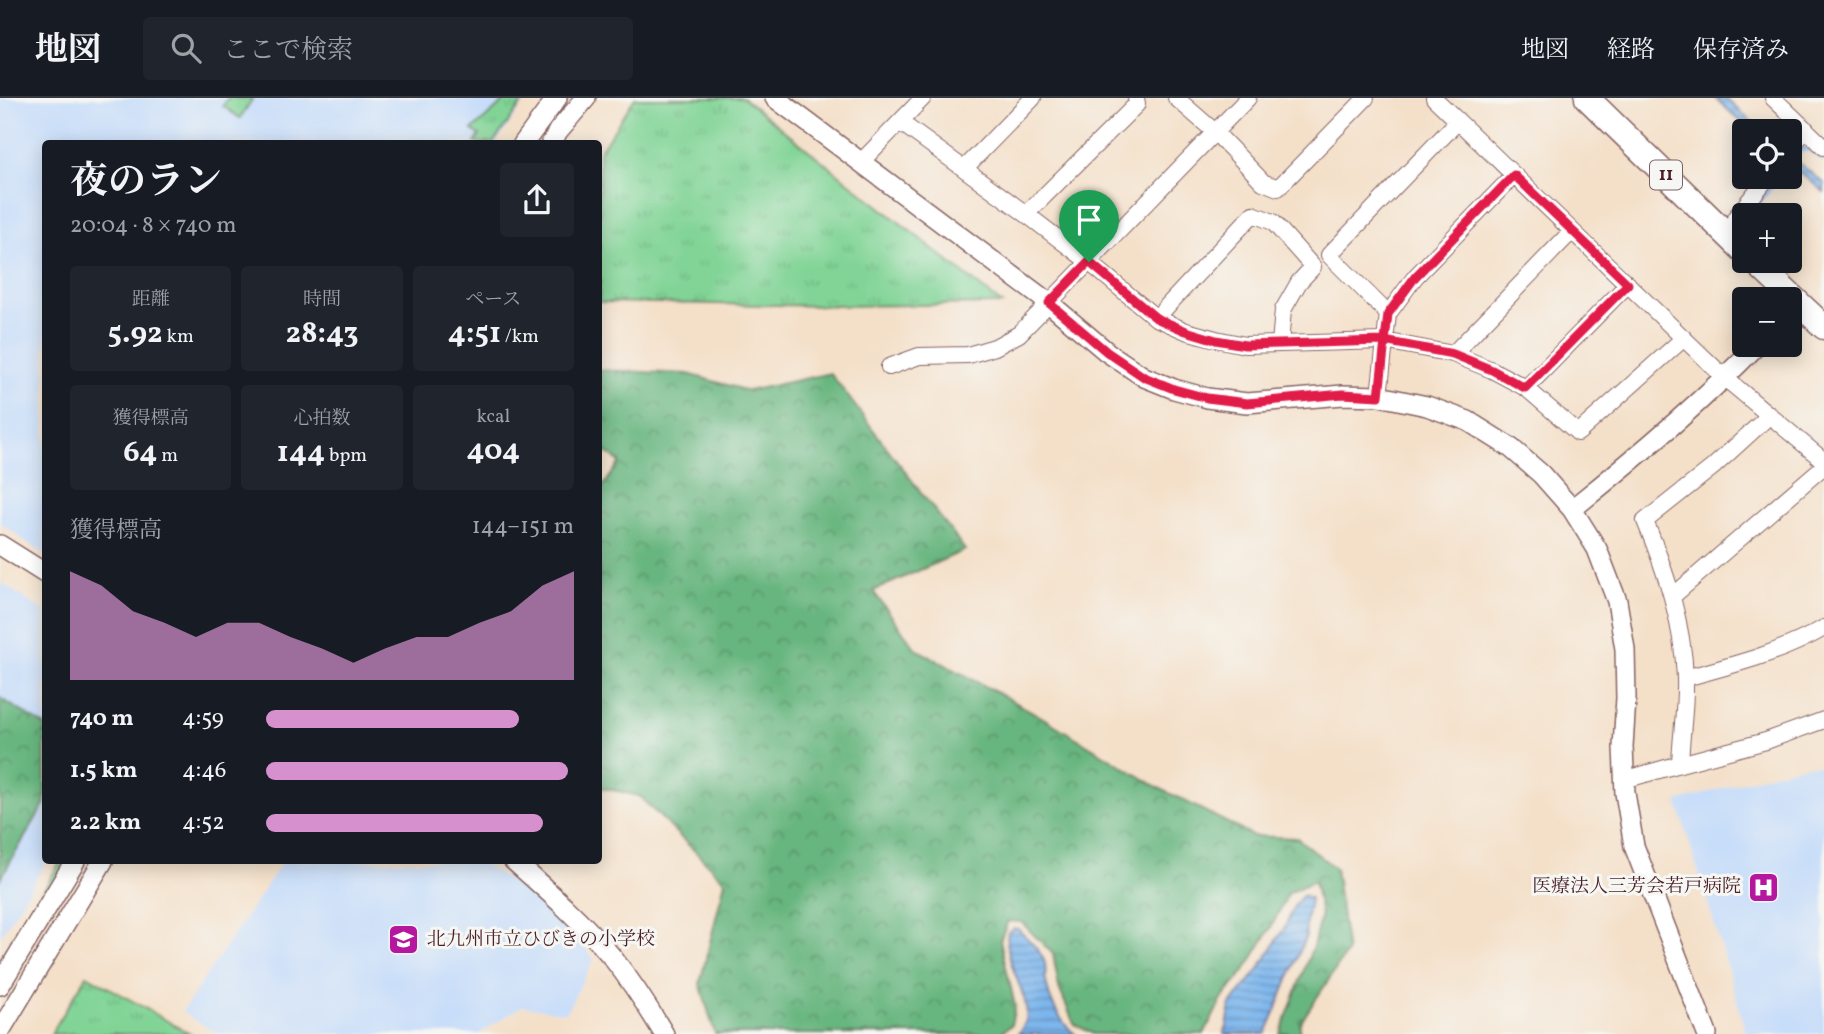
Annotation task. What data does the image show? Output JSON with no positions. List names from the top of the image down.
{
  "streets": {
    "main road": ["11"]
  },
  "places": {
    "hospital": ["医療法人三芳会若戸病院"],
    "school or university": ["北九州市立ひびきの小学校"]
  },
  "page": {
    "header": "地図",
    "search": "ここで検索",
    "nav": ["地図", "経路", "保存済み"],
    "map_buttons": ["+", "−"],
    "heading": ["夜のラン", "20:04 · 8 × 740 m"],
    "stats": [
      ["距離", "5.92 km"],
      ["時間", "28:43"],
      ["ペース", "4:51 /km"],
      ["獲得標高", "64 m"],
      ["心拍数", "144 bpm"],
      ["kcal", "404"]
    ],
    "chart": ["獲得標高", "144–151 m"],
    "list": [
      {
        "name": "740 m",
        "note": "4:59"
      },
      {
        "name": "1.5 km",
        "note": "4:46"
      },
      {
        "name": "2.2 km",
        "note": "4:52"
      }
    ]
  }
}
